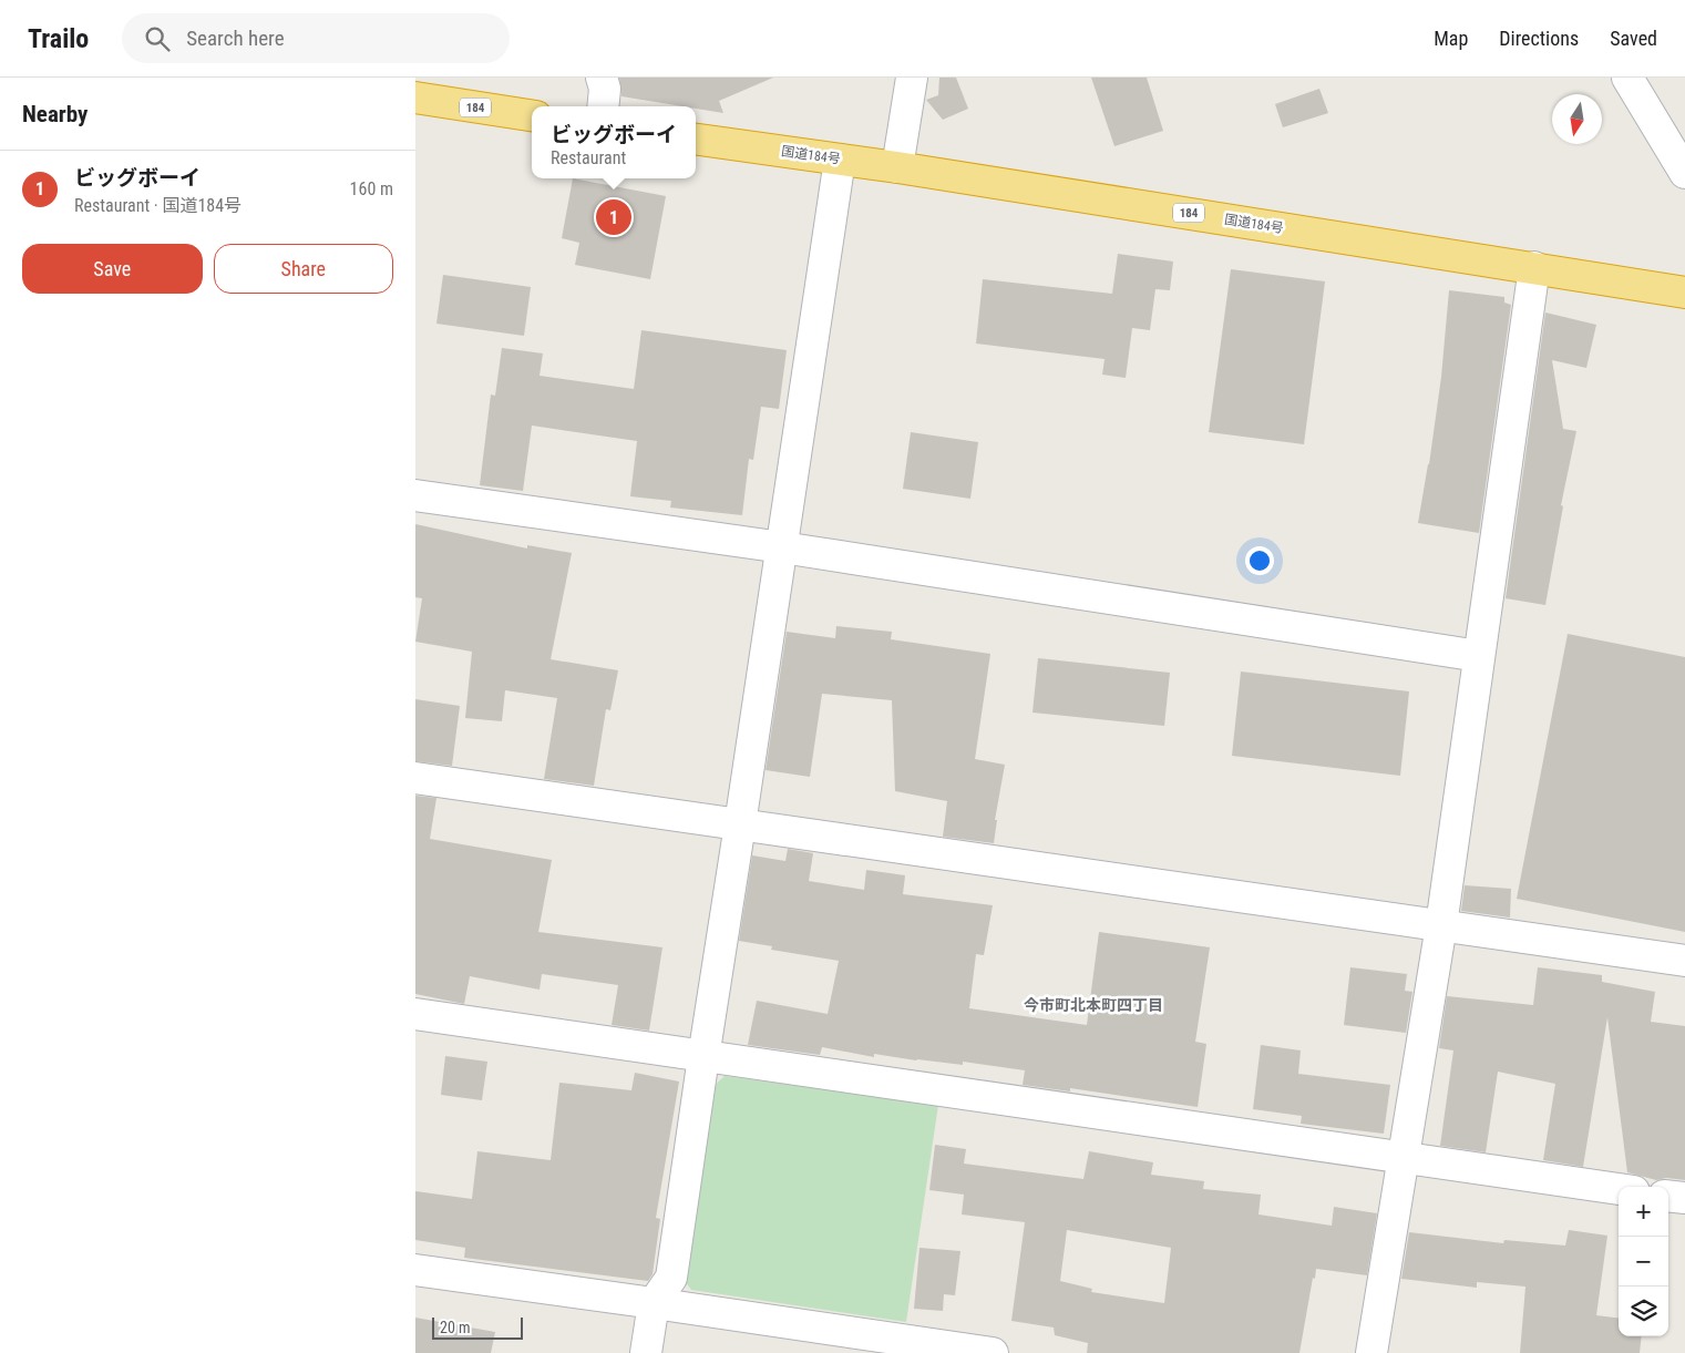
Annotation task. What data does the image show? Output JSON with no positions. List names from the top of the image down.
{
  "streets": {
    "highway": ["184", "国道184号"]
  },
  "districts": ["今市町北本町四丁目"],
  "scale_bar": "20 m",
  "north": "bottom",
  "page": {
    "header": "Trailo",
    "search": "Search here",
    "nav": ["Map", "Directions", "Saved"],
    "heading": "Nearby",
    "popup": ["ビッグボーイ", "Restaurant"],
    "list": [
      {
        "mark": "1",
        "name": "ビッグボーイ",
        "note": "Restaurant · 国道184号",
        "value": "160 m"
      }
    ],
    "pins": "1",
    "buttons": ["Save", "Share"],
    "map_buttons": ["+", "−"],
    "scale": "20 m"
  }
}
